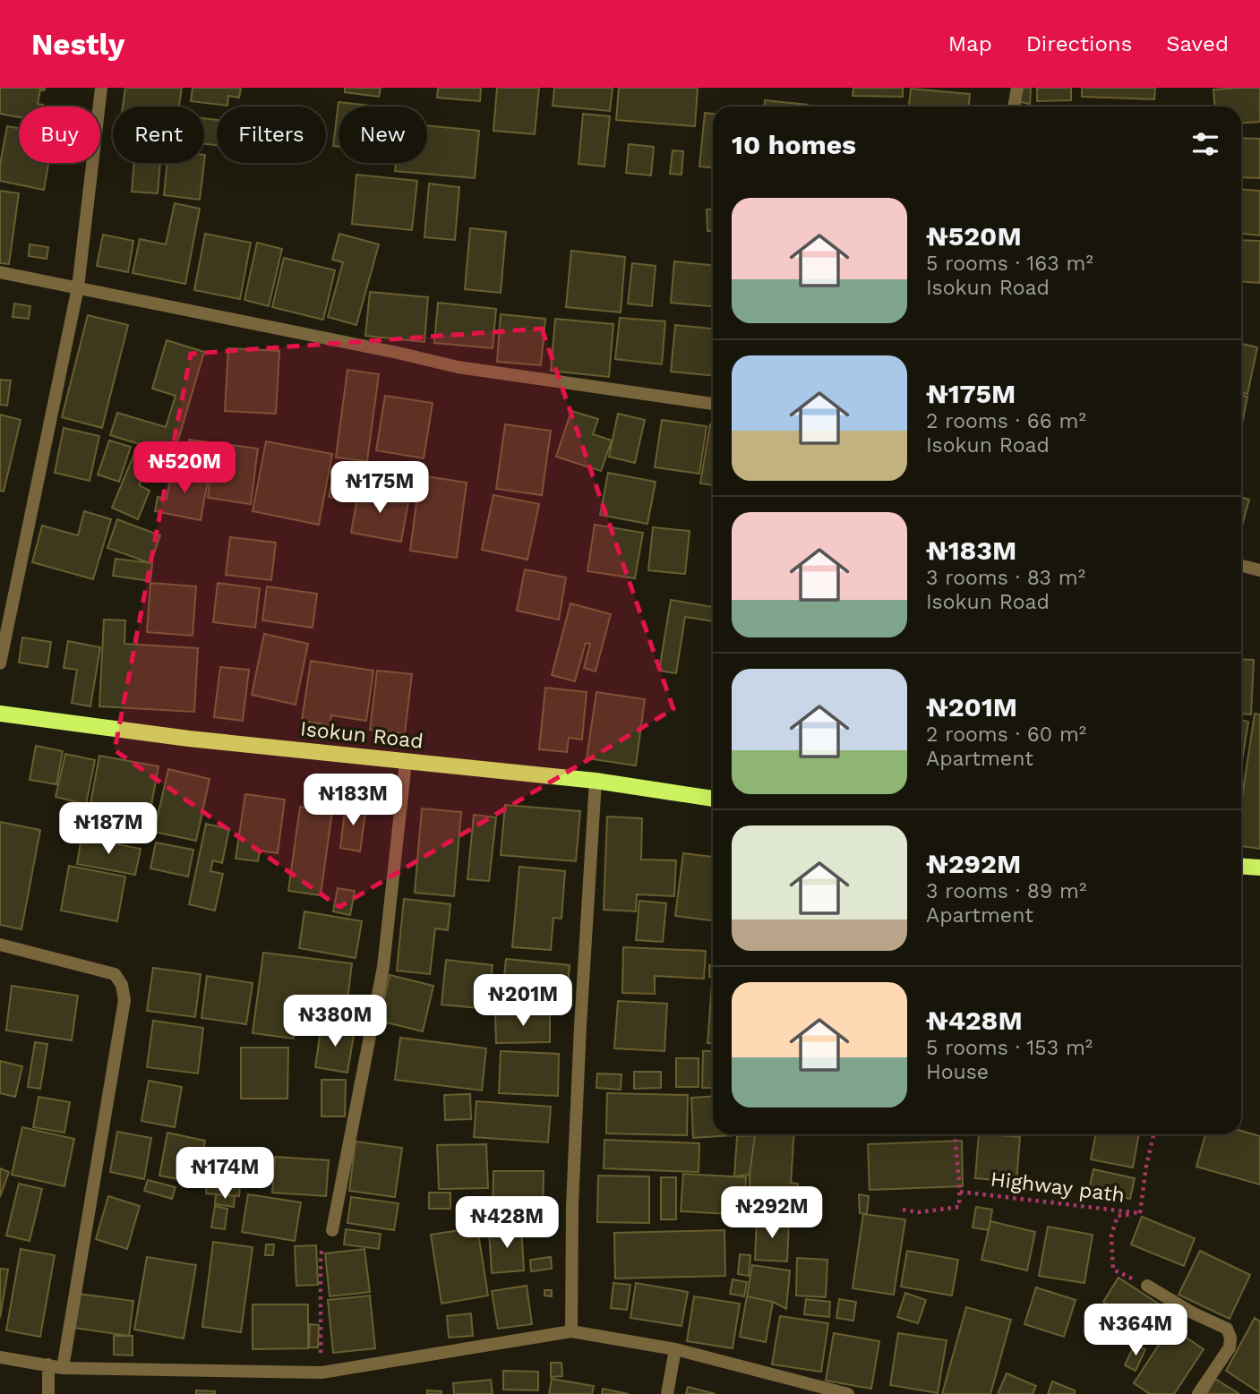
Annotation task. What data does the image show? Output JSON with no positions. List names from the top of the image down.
{
  "streets": {
    "main road": ["Isokun Road"],
    "path": ["Highway path"]
  },
  "page": {
    "header": "Nestly",
    "nav": ["Map", "Directions", "Saved"],
    "chip": [
      "Buy",
      "Rent",
      "Filters",
      "New"
    ],
    "heading": "10 homes",
    "list": [
      {
        "name": "₦520M",
        "note": "5 rooms · 163 m² · Isokun Road"
      },
      {
        "name": "₦175M",
        "note": "2 rooms · 66 m² · Isokun Road"
      },
      {
        "name": "₦183M",
        "note": "3 rooms · 83 m² · Isokun Road"
      },
      {
        "name": "₦201M",
        "note": "2 rooms · 60 m² · Apartment"
      },
      {
        "name": "₦292M",
        "note": "3 rooms · 89 m² · Apartment"
      },
      {
        "name": "₦428M",
        "note": "5 rooms · 153 m² · House"
      }
    ],
    "price": [
      "₦520M",
      "₦175M",
      "₦183M",
      "₦187M",
      "₦201M",
      "₦380M",
      "₦174M",
      "₦292M",
      "₦428M",
      "₦364M"
    ]
  }
}
